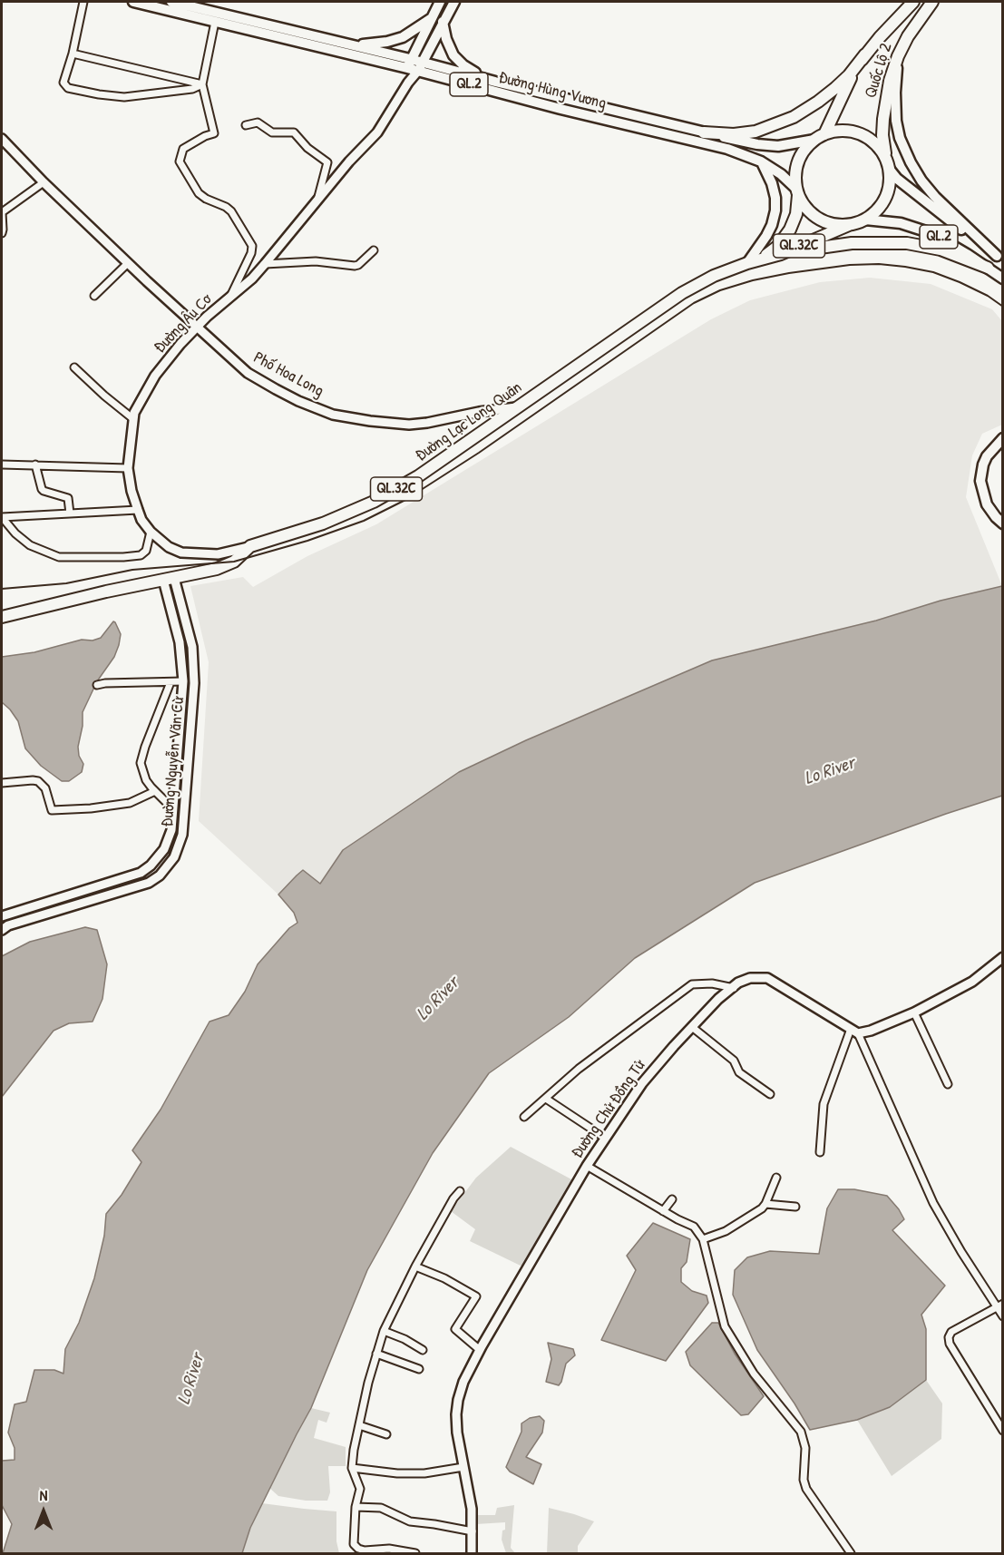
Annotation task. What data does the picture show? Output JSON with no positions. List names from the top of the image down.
{
  "streets": {
    "highway": [
      "Quốc lộ 2",
      "QL.2",
      "QL.32C",
      "Đường Lạc Long Quân"
    ],
    "main road": ["Đường Hùng Vương", "Đường Âu Cơ"],
    "street": ["Phố Hoa Long", "Đường Nguyễn Văn Cừ", "Đường Chử Đồng Tử"]
  },
  "crossings": [
    ["Quốc lộ 2", "QL.2"],
    ["Quốc lộ 2", "Đường Hùng Vương"],
    ["Quốc lộ 2", "Đường Lạc Long Quân"],
    ["QL.2", "Đường Hùng Vương"],
    ["QL.2", "Đường Lạc Long Quân"],
    ["Đường Hùng Vương", "Đường Âu Cơ"],
    ["Đường Hùng Vương", "Đường Lạc Long Quân"],
    ["Đường Âu Cơ", "Phố Hoa Long"],
    ["Đường Âu Cơ", "Đường Lạc Long Quân"],
    ["Phố Hoa Long", "Đường Lạc Long Quân"],
    ["Đường Lạc Long Quân", "Đường Nguyễn Văn Cừ"]
  ],
  "water": ["Lo River"],
  "north": "top"
}
